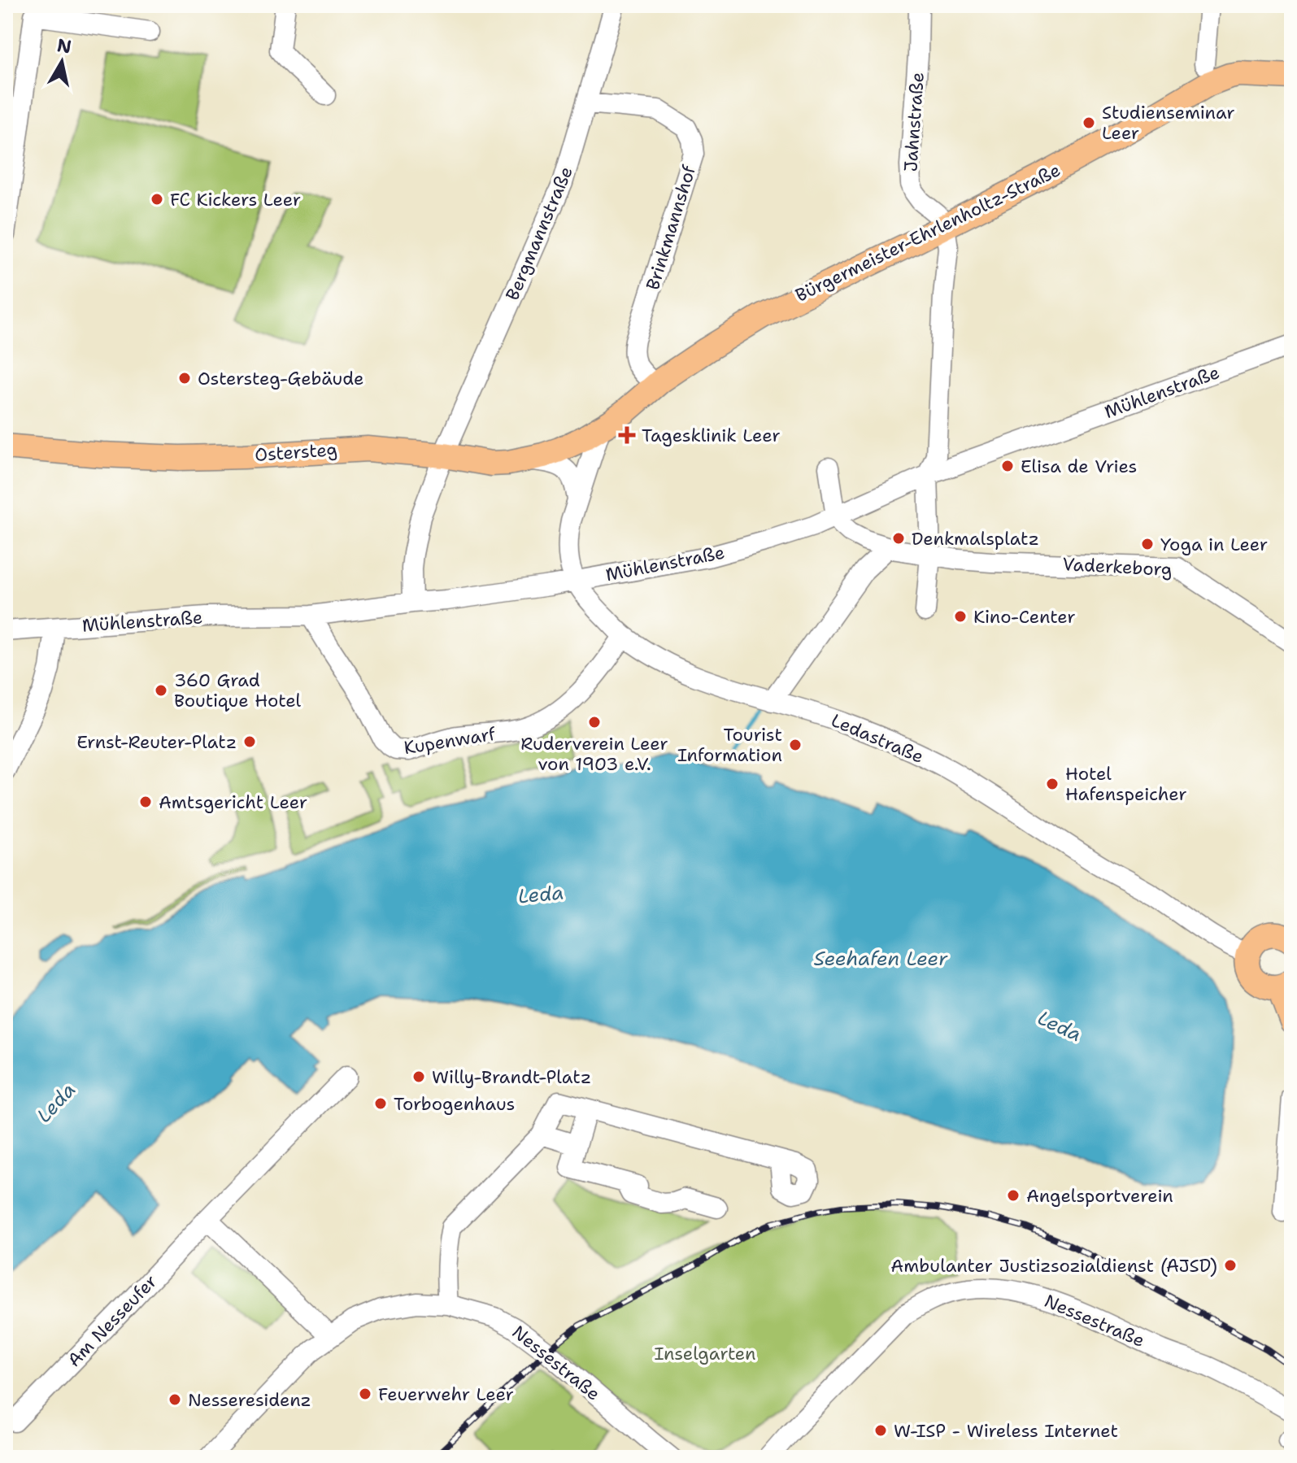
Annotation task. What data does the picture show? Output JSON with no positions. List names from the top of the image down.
{
  "streets": {
    "main road": ["Bürgermeister-Ehrlenholtz-Straße", "Ostersteg"],
    "street": [
      "Jahnstraße",
      "Brinkmannshof",
      "Bergmannstraße",
      "Mühlenstraße",
      "Vaderkeborg",
      "Ledastraße",
      "Kupenwarf",
      "Am Nesseufer",
      "Nessestraße"
    ]
  },
  "crossings": [
    ["Jahnstraße", "Bürgermeister-Ehrlenholtz-Straße"],
    ["Brinkmannshof", "Bürgermeister-Ehrlenholtz-Straße"],
    ["Brinkmannshof", "Bergmannstraße"],
    ["Bürgermeister-Ehrlenholtz-Straße", "Ostersteg"],
    ["Bürgermeister-Ehrlenholtz-Straße", "Ledastraße"],
    ["Bergmannstraße", "Mühlenstraße"],
    ["Bergmannstraße", "Ostersteg"],
    ["Mühlenstraße", "Vaderkeborg"],
    ["Mühlenstraße", "Ledastraße"],
    ["Mühlenstraße", "Kupenwarf"],
    ["Ostersteg", "Ledastraße"],
    ["Ledastraße", "Kupenwarf"]
  ],
  "water": ["Leda", "Seehafen Leer"],
  "parks": ["Inselgarten"],
  "places": {
    "other": [
      "Studienseminar Leer",
      "FC Kickers Leer",
      "Ostersteg-Gebäude",
      "Elisa de Vries",
      "Denkmalsplatz",
      "Yoga in Leer",
      "Kino-Center",
      "360 Grad Boutique Hotel",
      "Ruderverein Leer von 1903 e.V.",
      "Ernst-Reuter-Platz",
      "Tourist Information",
      "Hotel Hafenspeicher",
      "Amtsgericht Leer",
      "Willy-Brandt-Platz",
      "Torbogenhaus",
      "Angelsportverein",
      "Ambulanter Justizsozialdienst (AJSD)",
      "Feuerwehr Leer",
      "Nesseresidenz",
      "W-ISP - Wireless Internet"
    ],
    "health": ["Tagesklinik Leer"]
  },
  "north": "top"
}
